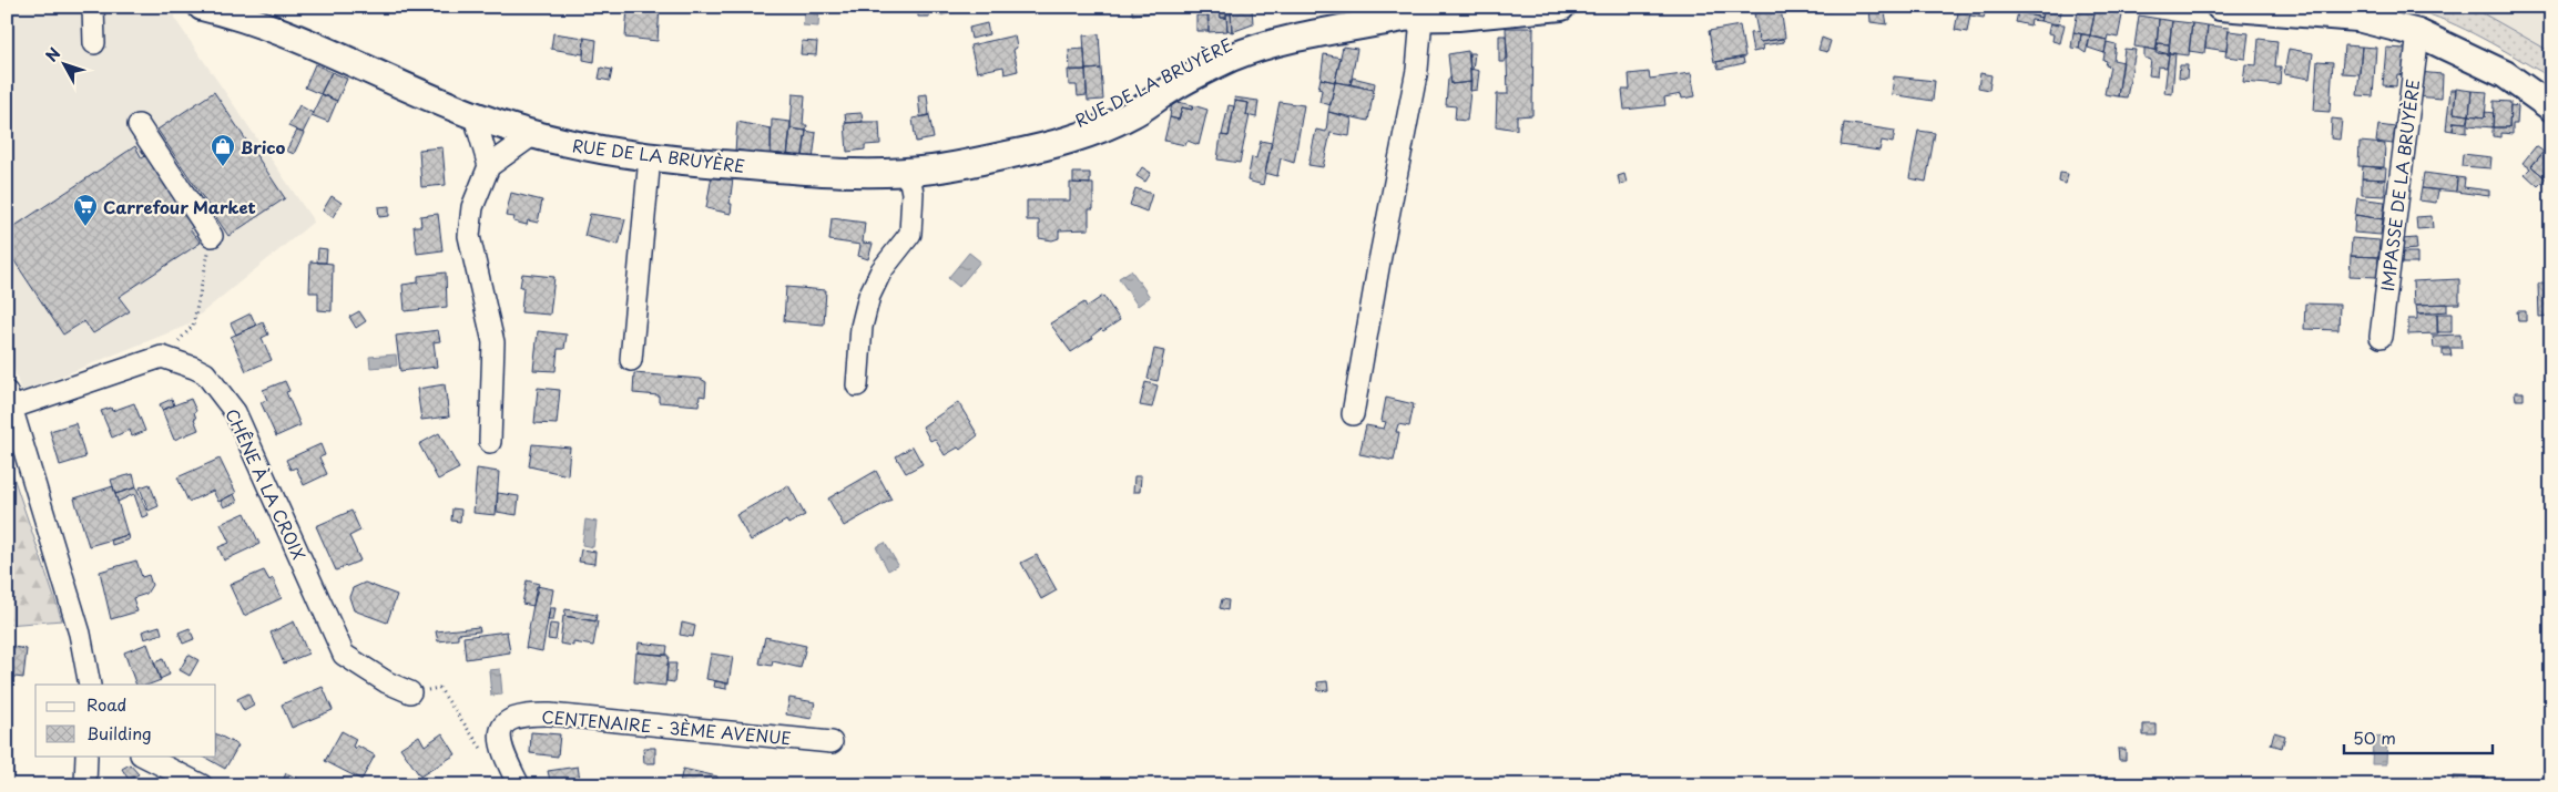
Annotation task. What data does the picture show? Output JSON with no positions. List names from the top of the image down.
{
  "streets": {
    "main road": ["RUE DE LA BRUYÈRE"],
    "street": ["IMPASSE DE LA BRUYÈRE", "CHÊNE À LA CROIX", "CENTENAIRE - 3ÈME AVENUE"]
  },
  "places": {
    "shop": ["Brico"],
    "supermarket": ["Carrefour Market"]
  },
  "legend": ["Road", "Building"],
  "scale_bar": "50 m",
  "north": "top left"
}
